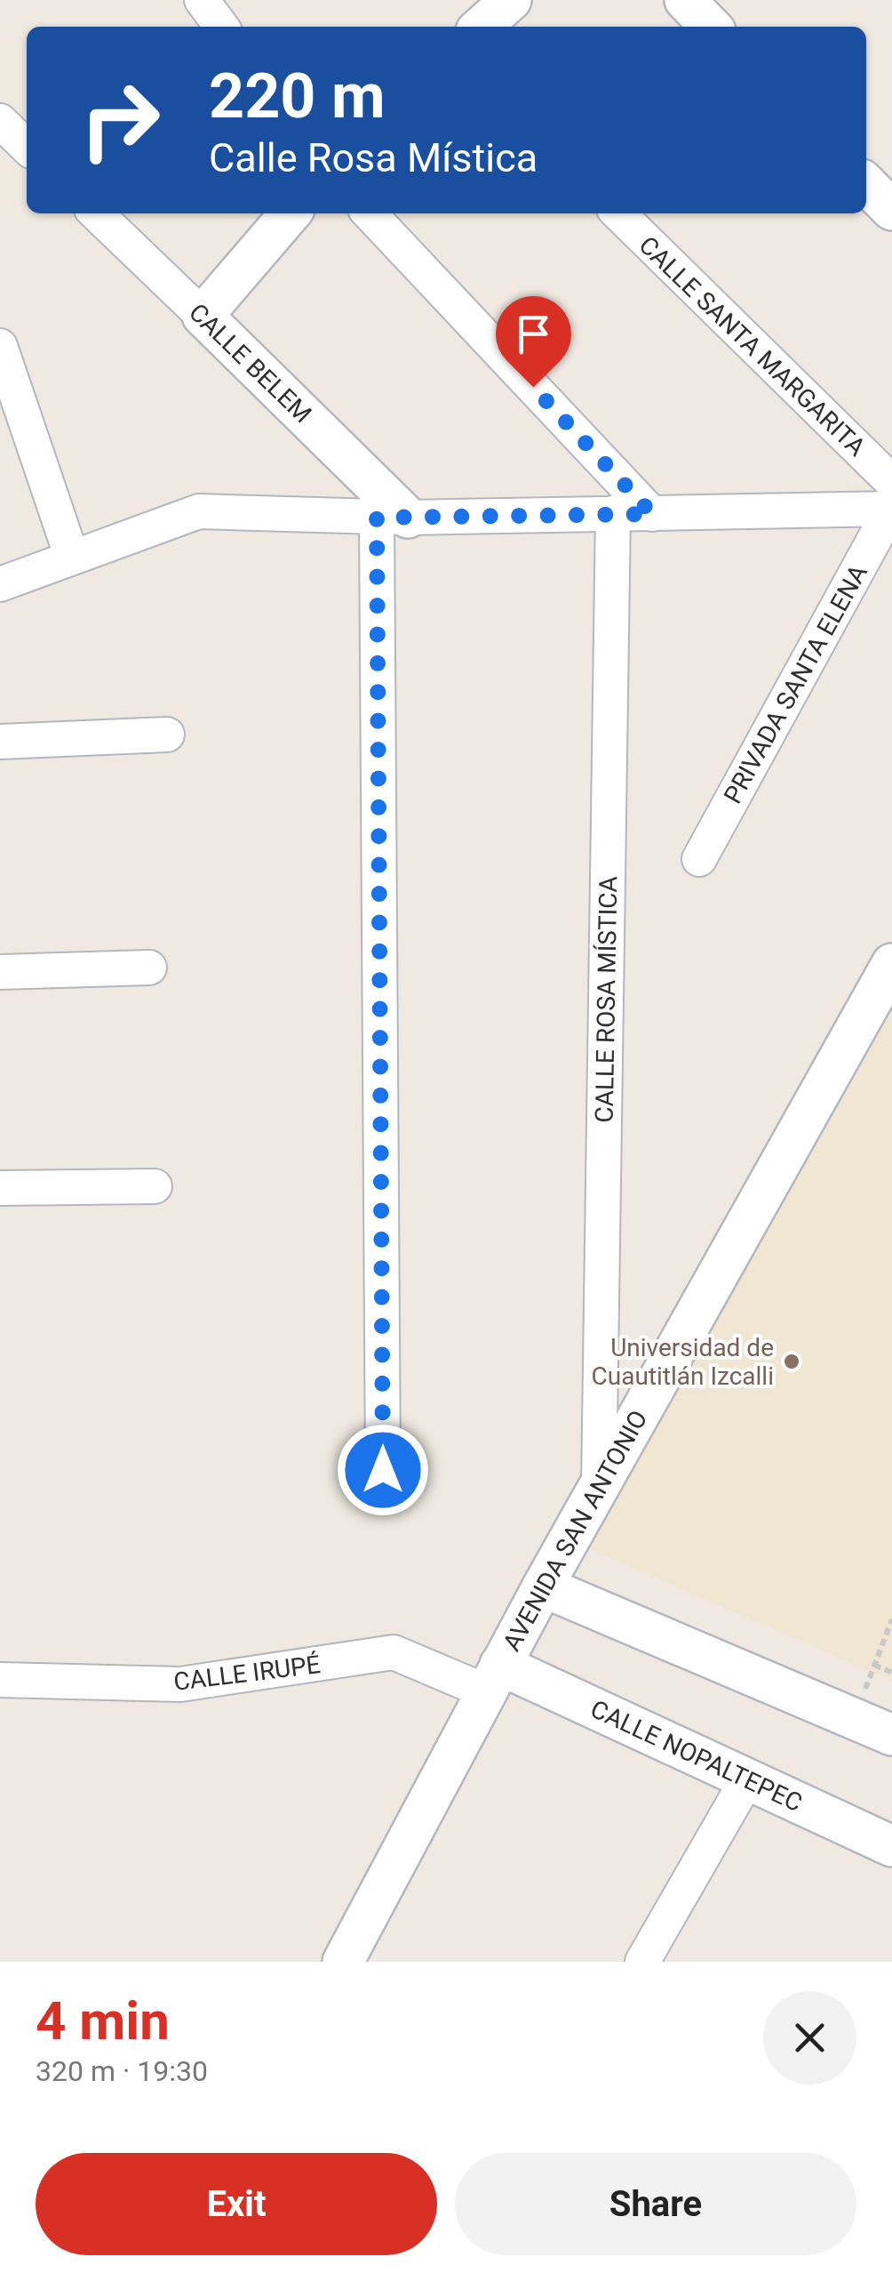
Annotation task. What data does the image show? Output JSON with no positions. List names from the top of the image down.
{
  "streets": {
    "street": [
      "CALLE SANTA MARGARITA",
      "CALLE BELEM",
      "PRIVADA SANTA ELENA",
      "CALLE ROSA MÍSTICA",
      "AVENIDA SAN ANTONIO",
      "CALLE IRUPÉ",
      "CALLE NOPALTEPEC"
    ]
  },
  "crossings": [
    ["CALLE ROSA MÍSTICA", "AVENIDA SAN ANTONIO"],
    ["AVENIDA SAN ANTONIO", "CALLE IRUPÉ"],
    ["AVENIDA SAN ANTONIO", "CALLE NOPALTEPEC"],
    ["CALLE IRUPÉ", "CALLE NOPALTEPEC"]
  ],
  "places": ["Universidad de Cuautitlán Izcalli"],
  "page": {
    "turn": ["220 m", "Calle Rosa Mística"],
    "heading": ["4 min", "320 m · 19:30"],
    "buttons": ["Exit", "Share"]
  }
}
